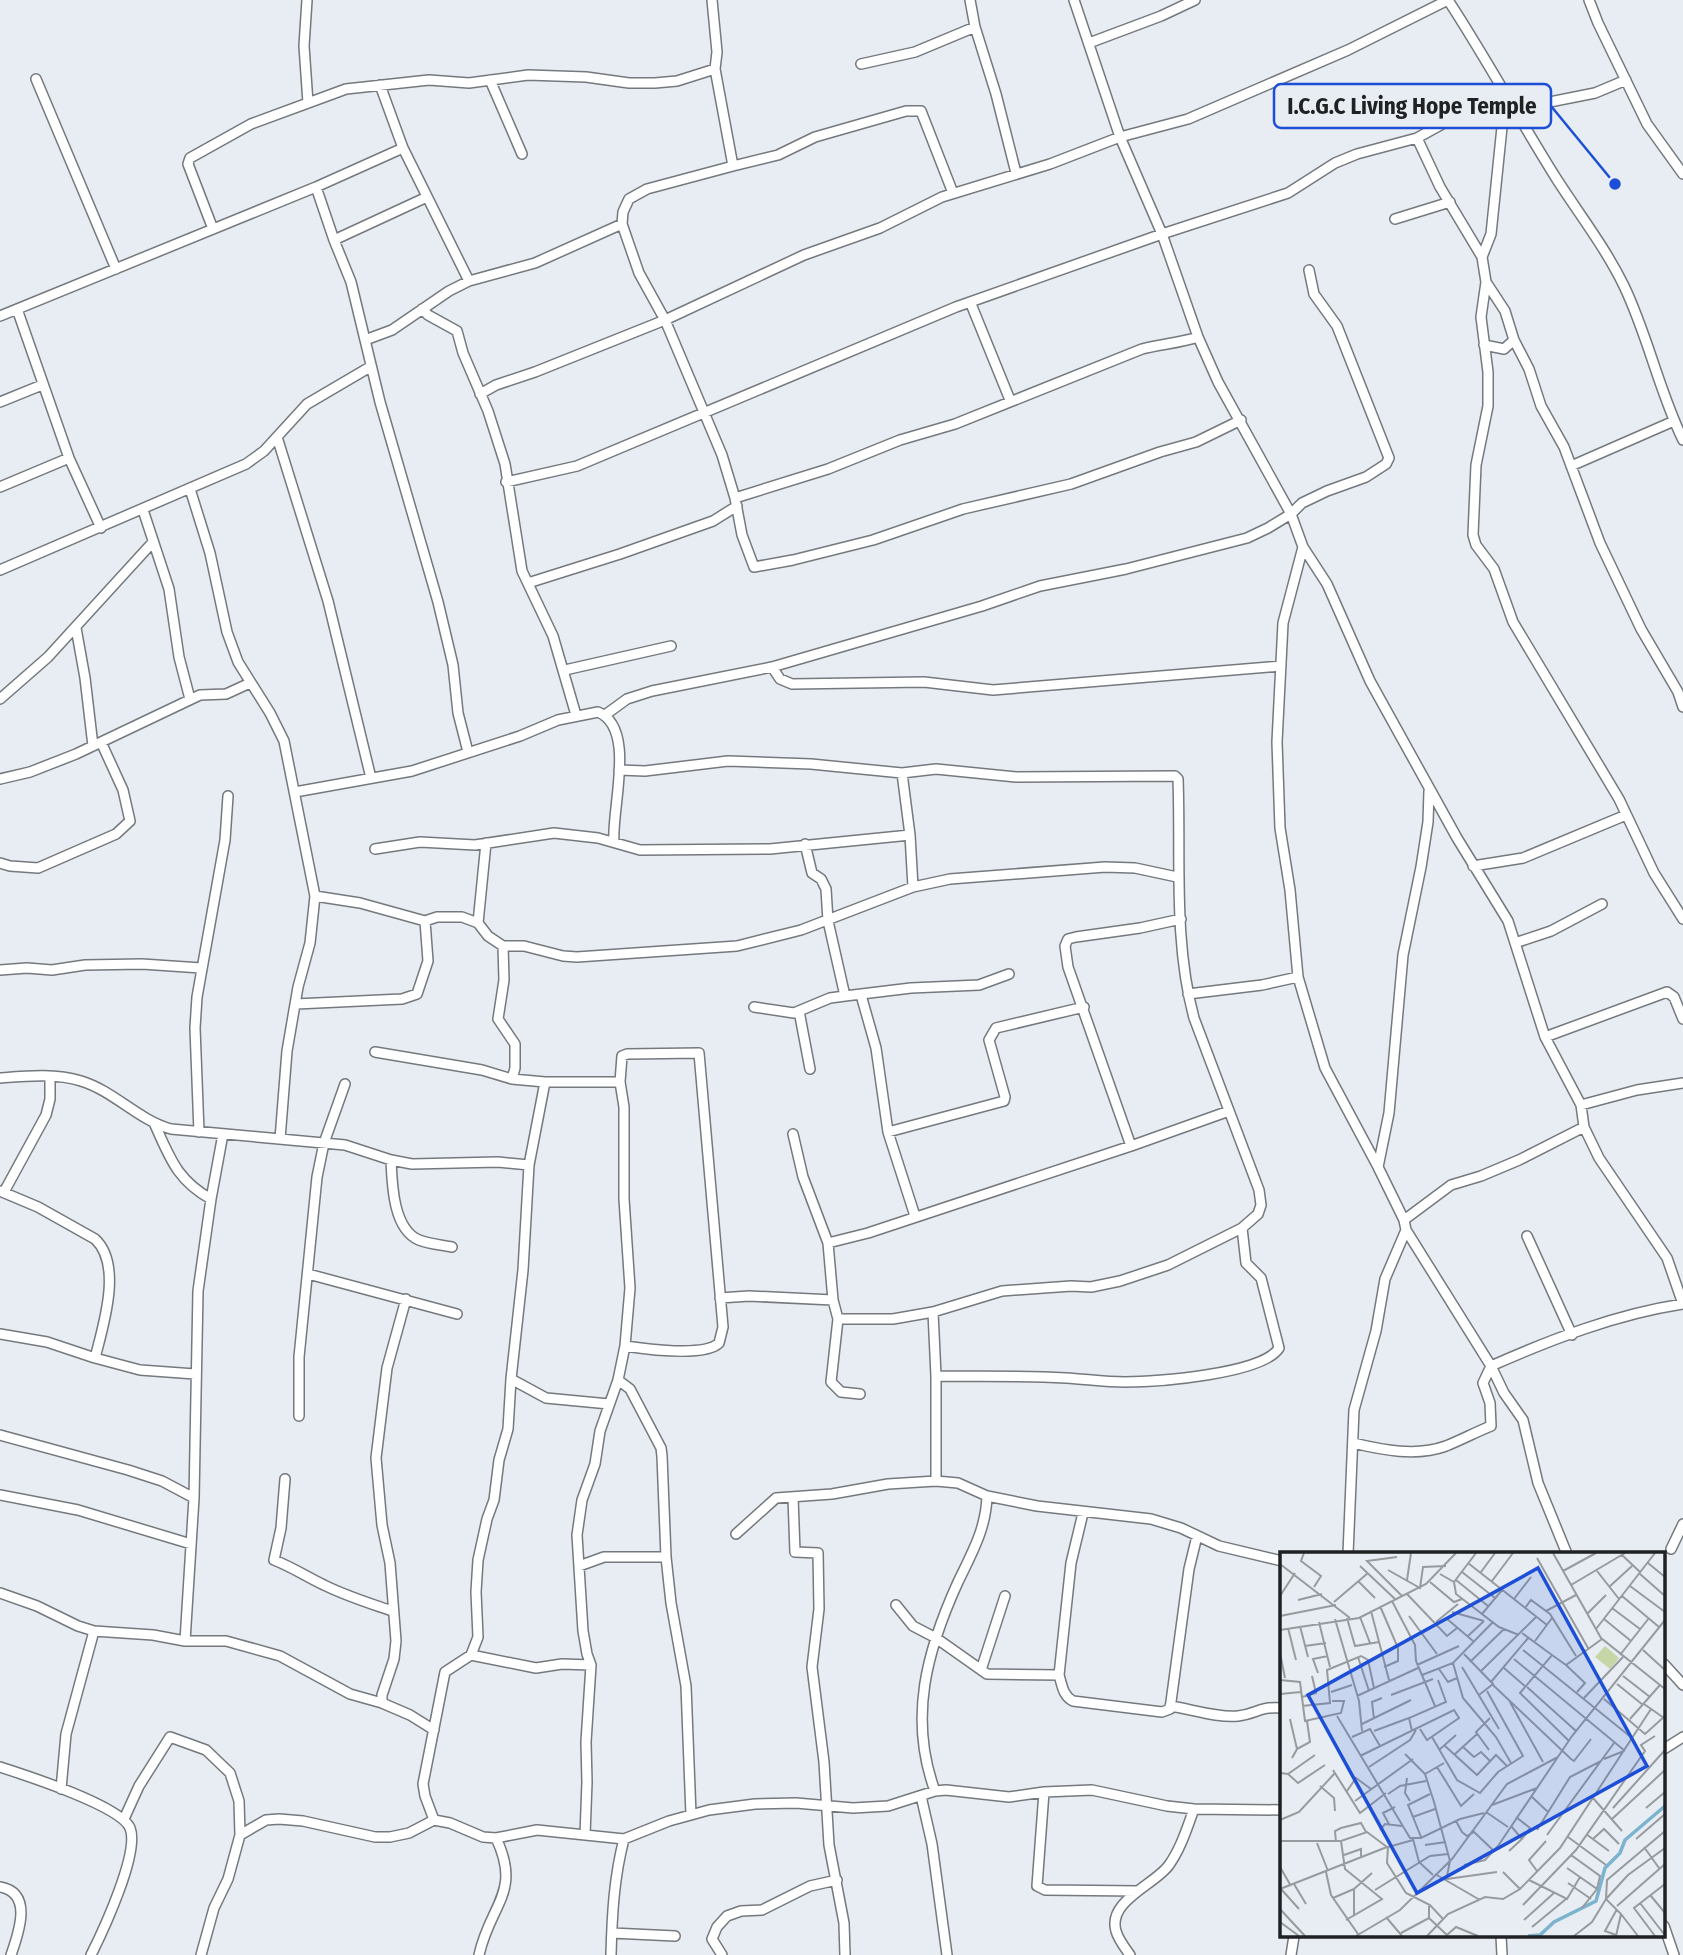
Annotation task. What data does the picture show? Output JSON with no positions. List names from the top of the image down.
{
  "places": ["I.C.G.C Living Hope Temple"]
}
